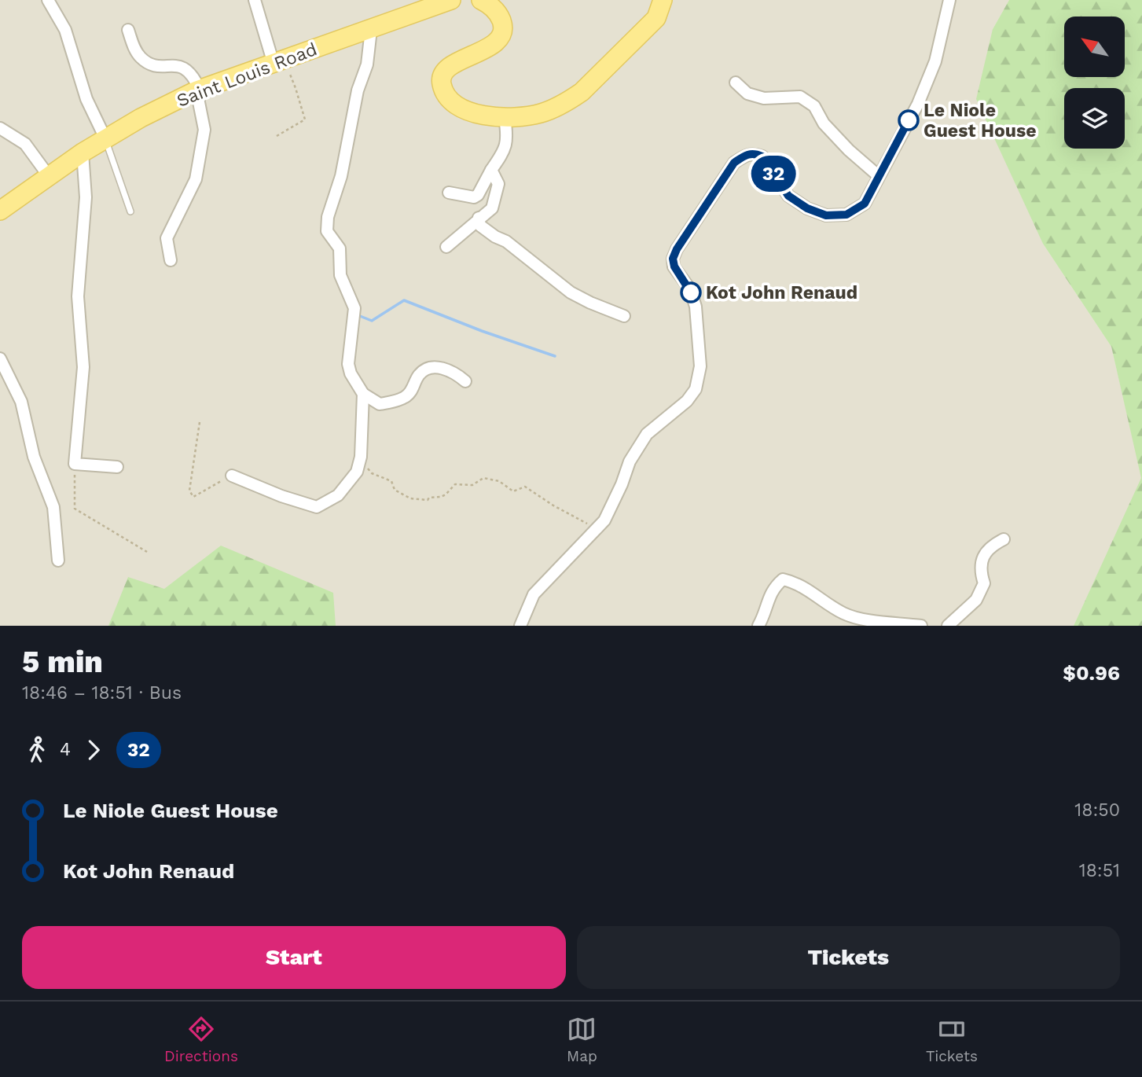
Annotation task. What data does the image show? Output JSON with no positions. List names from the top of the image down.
{
  "streets": {
    "main road": ["Saint Louis Road"]
  },
  "places": ["Le Niole Guest House", "Kot John Renaud"],
  "lines": ["bus line 32"],
  "north": "top left",
  "page": {
    "on_map": "32",
    "heading": ["5 min", "18:46 – 18:51 · Bus", "$0.96"],
    "legs": ["4", "32"],
    "list": [
      {
        "name": "Le Niole Guest House",
        "value": "18:50"
      },
      {
        "name": "Kot John Renaud",
        "value": "18:51"
      }
    ],
    "buttons": ["Start", "Tickets"],
    "tabs": ["Directions", "Map", "Tickets"]
  }
}
